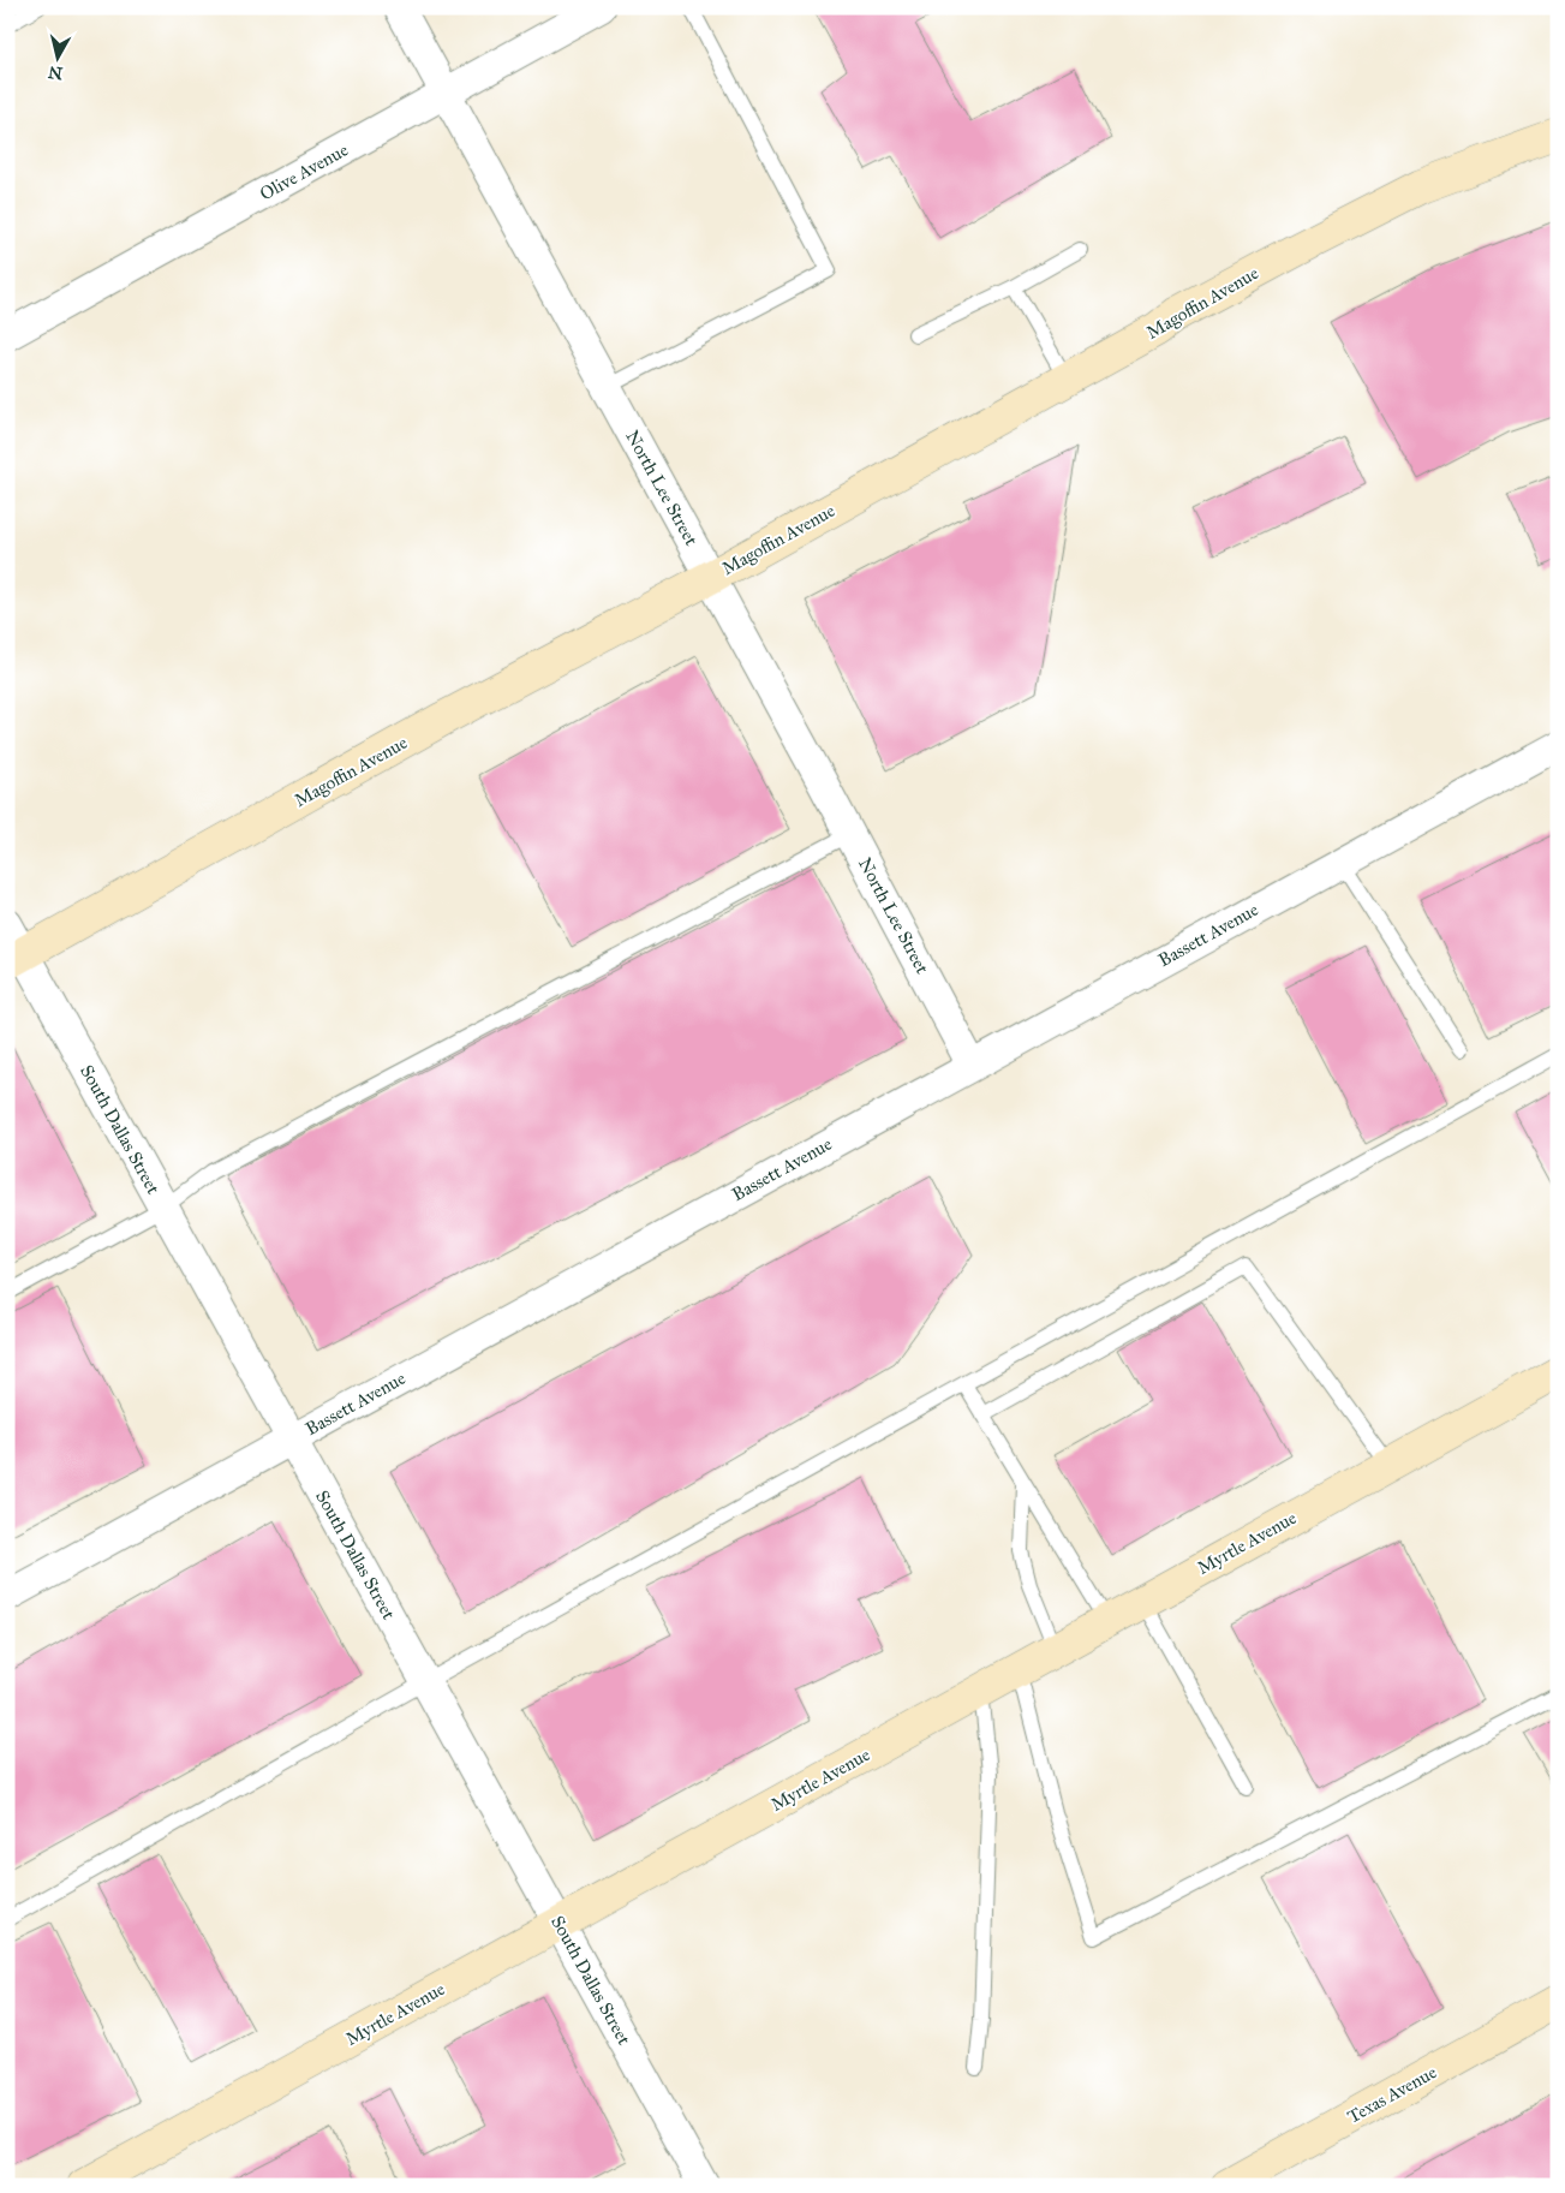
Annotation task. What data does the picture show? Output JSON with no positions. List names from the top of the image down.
{
  "streets": {
    "street": [
      "Olive Avenue",
      "Magoffin Avenue",
      "North Lee Street",
      "Bassett Avenue",
      "South Dallas Street",
      "Myrtle Avenue",
      "Texas Avenue"
    ]
  },
  "crossings": [
    ["Olive Avenue", "North Lee Street"],
    ["Magoffin Avenue", "North Lee Street"],
    ["Magoffin Avenue", "South Dallas Street"],
    ["North Lee Street", "Bassett Avenue"],
    ["Bassett Avenue", "South Dallas Street"],
    ["South Dallas Street", "Myrtle Avenue"]
  ],
  "north": "bottom"
}
